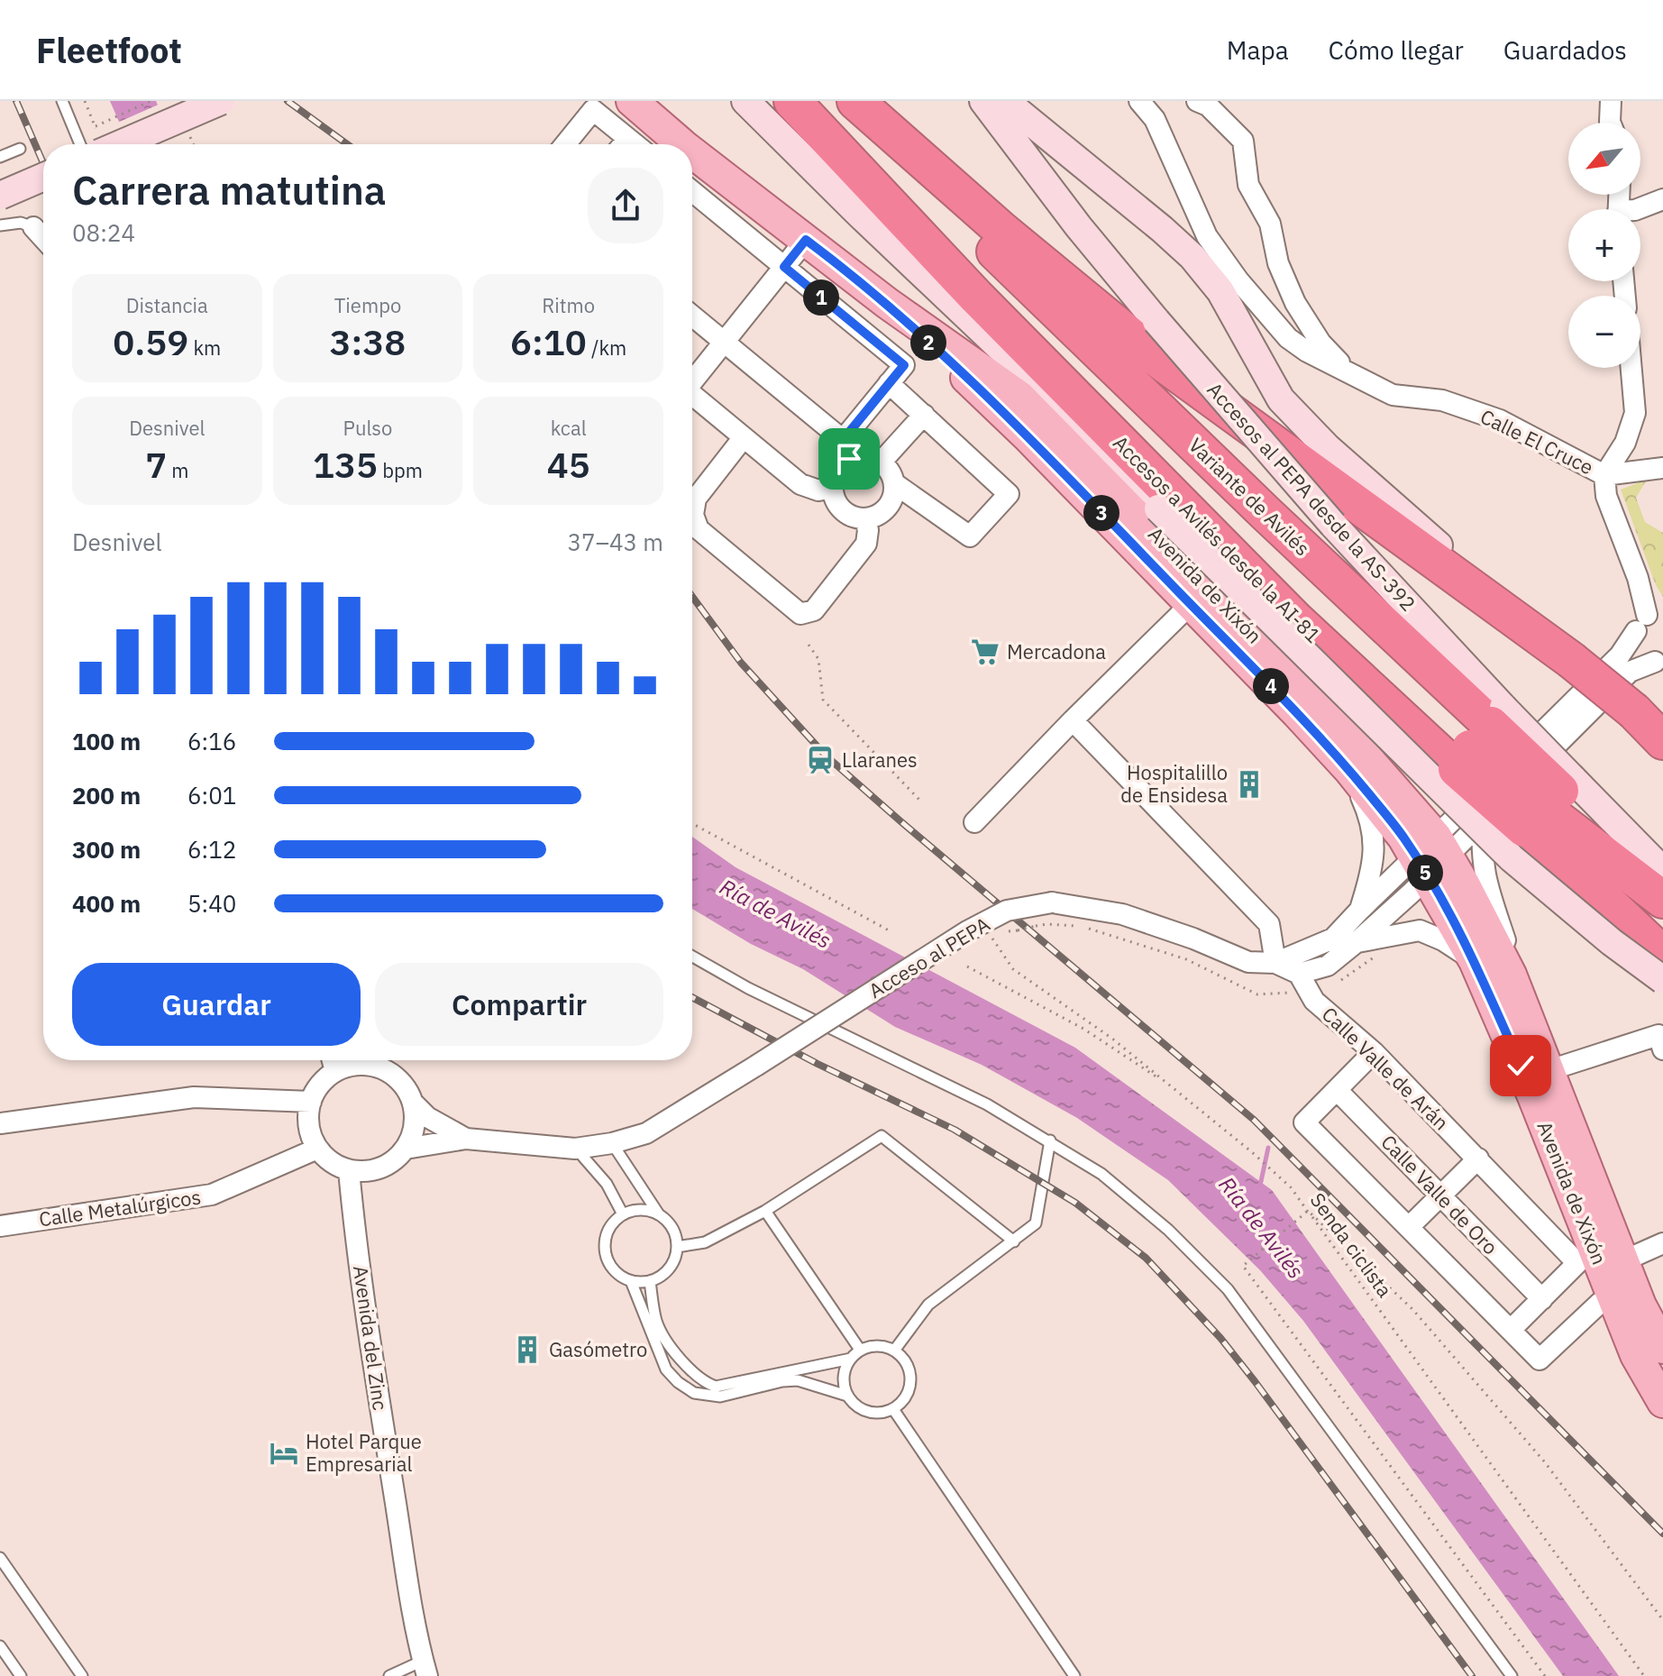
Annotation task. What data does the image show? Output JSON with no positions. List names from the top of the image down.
{
  "streets": {
    "highway": ["Variante de Avilés", "Accesos a Avilés desde la AI-81"],
    "main road": ["Accesos al PEPA desde la AS-392", "Avenida de Xixón"],
    "street": [
      "Calle El Cruce",
      "Acceso al PEPA",
      "Calle Valle de Arán",
      "Calle Valle de Oro",
      "Calle Metalúrgicos",
      "Avenida del Zinc"
    ],
    "path": ["Senda ciclista"]
  },
  "crossings": [
    ["Variante de Avilés", "Accesos al PEPA desde la AS-392"],
    ["Variante de Avilés", "Accesos a Avilés desde la AI-81"],
    ["Accesos al PEPA desde la AS-392", "Accesos a Avilés desde la AI-81"],
    ["Acceso al PEPA", "Calle Valle de Arán"],
    ["Calle Valle de Arán", "Calle Valle de Oro"],
    ["Calle Metalúrgicos", "Avenida del Zinc"]
  ],
  "water": ["Ría de Avilés"],
  "places": {
    "supermarket": ["Mercadona"],
    "station": ["Llaranes"],
    "building": ["Hospitalillo de Ensidesa", "Gasómetro"],
    "hotel": ["Hotel Parque Empresarial"]
  },
  "north": "bottom left",
  "page": {
    "header": "Fleetfoot",
    "nav": ["Mapa", "Cómo llegar", "Guardados"],
    "map_buttons": ["+", "−"],
    "heading": ["Carrera matutina", "08:24"],
    "stats": [
      ["Distancia", "0.59 km"],
      ["Tiempo", "3:38"],
      ["Ritmo", "6:10 /km"],
      ["Desnivel", "7 m"],
      ["Pulso", "135 bpm"],
      ["kcal", "45"]
    ],
    "pins": [
      "1",
      "2",
      "3",
      "4",
      "5"
    ],
    "chart": ["Desnivel", "37–43 m"],
    "list": [
      {
        "name": "100 m",
        "note": "6:16"
      },
      {
        "name": "200 m",
        "note": "6:01"
      },
      {
        "name": "300 m",
        "note": "6:12"
      },
      {
        "name": "400 m",
        "note": "5:40"
      }
    ],
    "buttons": ["Guardar", "Compartir"]
  }
}
